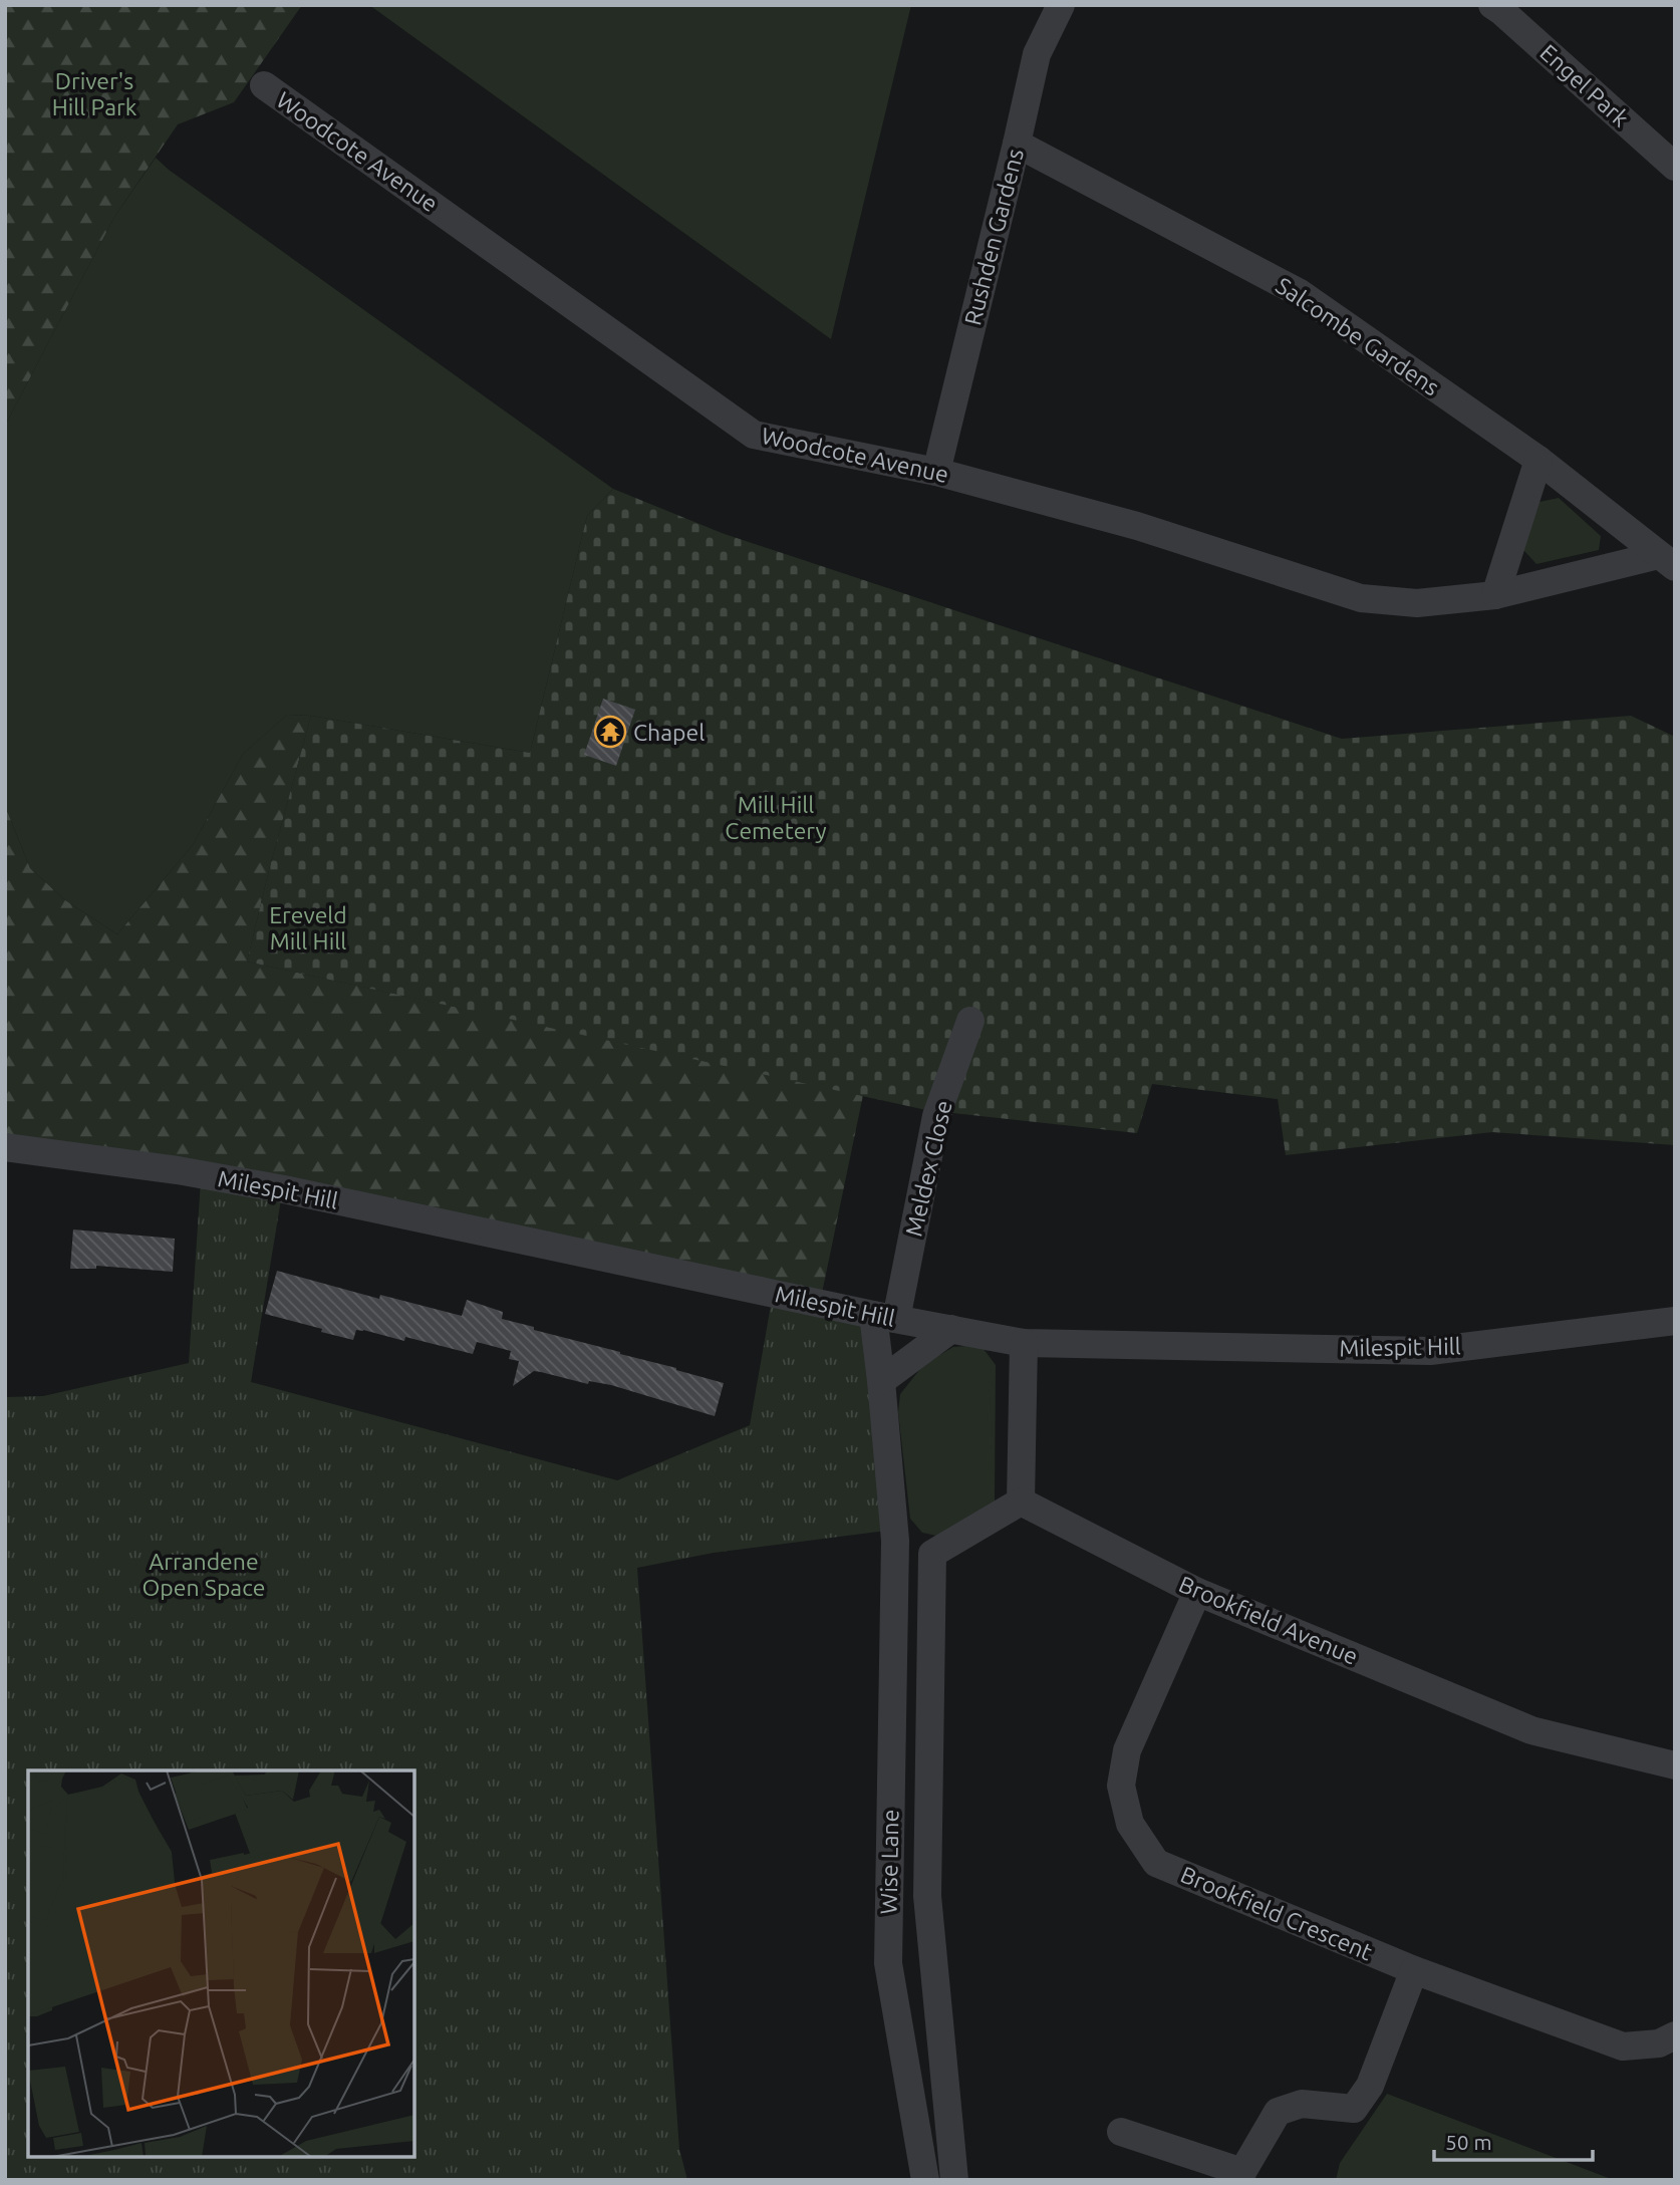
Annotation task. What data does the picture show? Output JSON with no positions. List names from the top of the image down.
{
  "streets": {
    "street": [
      "Engel Park",
      "Woodcote Avenue",
      "Rushden Gardens",
      "Salcombe Gardens",
      "Meldex Close",
      "Milespit Hill",
      "Brookfield Avenue",
      "Wise Lane",
      "Brookfield Crescent"
    ]
  },
  "crossings": [
    ["Woodcote Avenue", "Rushden Gardens"],
    ["Woodcote Avenue", "Salcombe Gardens"],
    ["Rushden Gardens", "Salcombe Gardens"],
    ["Meldex Close", "Milespit Hill"],
    ["Meldex Close", "Wise Lane"],
    ["Milespit Hill", "Wise Lane"],
    ["Brookfield Avenue", "Brookfield Crescent"]
  ],
  "parks": [
    "Driver's Hill Park",
    "Mill Hill Cemetery",
    "Ereveld Mill Hill",
    "Arrandene Open Space"
  ],
  "places": {
    "temple": ["Chapel"]
  },
  "scale_bar": "50 m"
}
